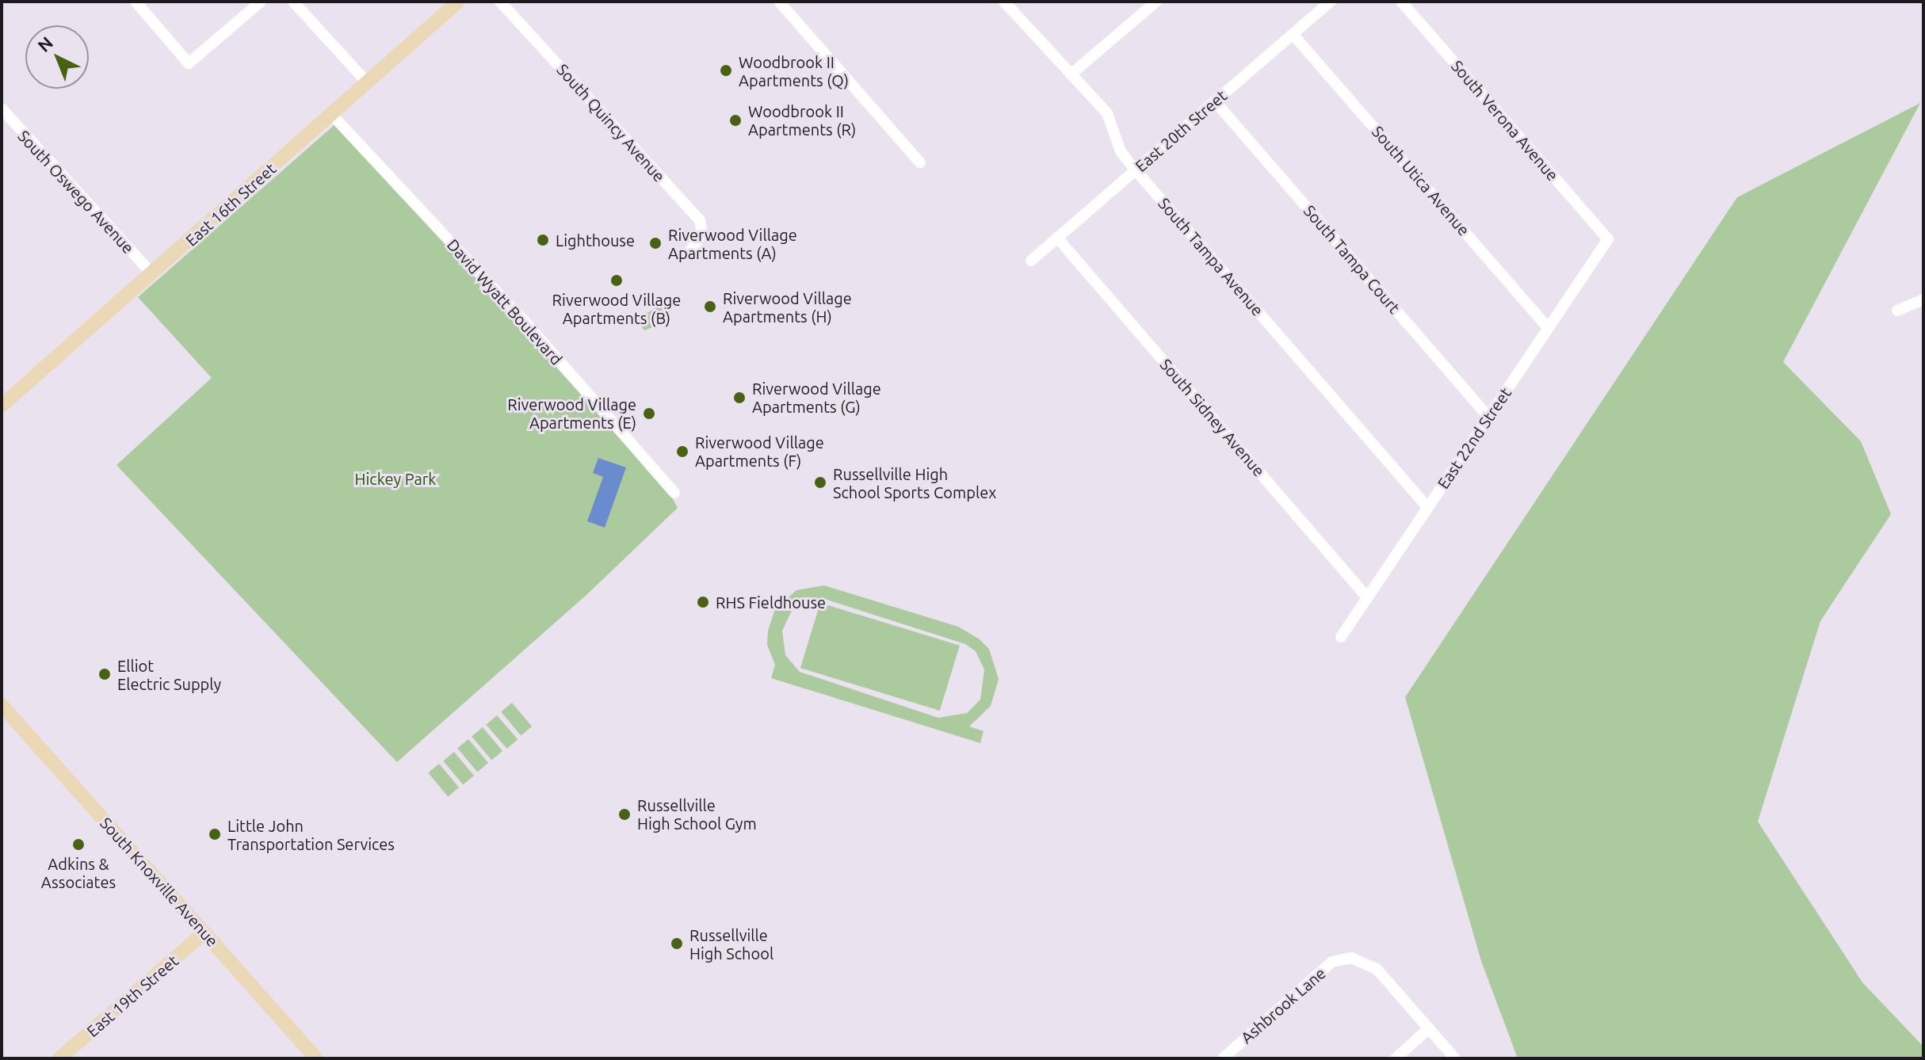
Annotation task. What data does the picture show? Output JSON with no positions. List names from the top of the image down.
{
  "streets": {
    "street": [
      "South Verona Avenue",
      "South Quincy Avenue",
      "East 20th Street",
      "South Utica Avenue",
      "South Oswego Avenue",
      "East 16th Street",
      "South Tampa Avenue",
      "South Tampa Court",
      "David Wyatt Boulevard",
      "South Sidney Avenue",
      "East 22nd Street",
      "South Knoxville Avenue",
      "East 19th Street",
      "Ashbrook Lane"
    ]
  },
  "crossings": [
    ["South Verona Avenue", "East 22nd Street"],
    ["East 20th Street", "South Utica Avenue"],
    ["East 20th Street", "South Tampa Avenue"],
    ["East 20th Street", "South Tampa Court"],
    ["East 20th Street", "South Sidney Avenue"],
    ["South Utica Avenue", "East 22nd Street"],
    ["South Oswego Avenue", "East 16th Street"],
    ["East 16th Street", "David Wyatt Boulevard"],
    ["South Tampa Avenue", "East 22nd Street"],
    ["South Tampa Court", "East 22nd Street"],
    ["South Sidney Avenue", "East 22nd Street"],
    ["South Knoxville Avenue", "East 19th Street"]
  ],
  "parks": ["Hickey Park"],
  "places": [
    "Woodbrook II Apartments (Q)",
    "Woodbrook II Apartments (R)",
    "Lighthouse",
    "Riverwood Village Apartments (A)",
    "Riverwood Village Apartments (B)",
    "Riverwood Village Apartments (H)",
    "Riverwood Village Apartments (G)",
    "Riverwood Village Apartments (E)",
    "Riverwood Village Apartments (F)",
    "Russellville High School Sports Complex",
    "RHS Fieldhouse",
    "Elliot Electric Supply",
    "Russellville High School Gym",
    "Little John Transportation Services",
    "Adkins & Associates",
    "Russellville High School"
  ],
  "north": "top left"
}
